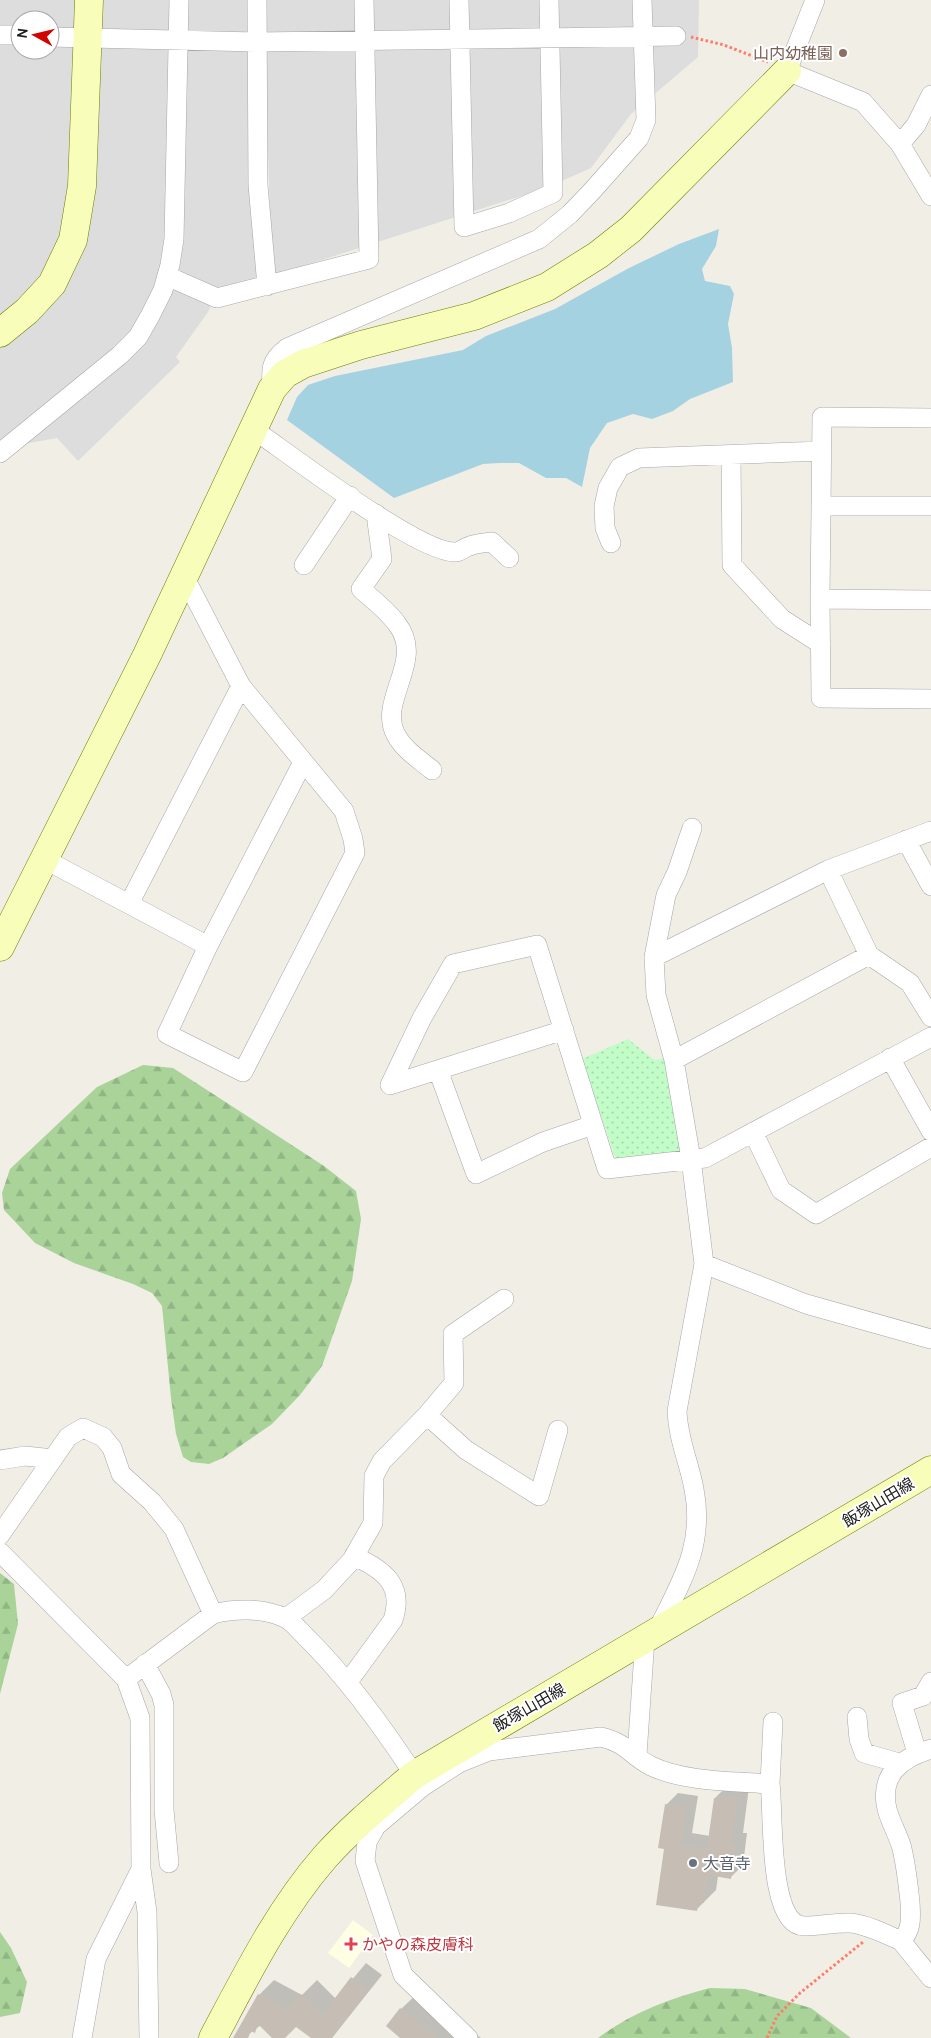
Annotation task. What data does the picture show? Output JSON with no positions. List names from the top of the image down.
{
  "streets": {
    "street": ["飯塚山田線"]
  },
  "places": {
    "other": ["山内幼稚園", "大音寺"],
    "health": ["かやの森皮膚科"]
  },
  "north": "left"
}
